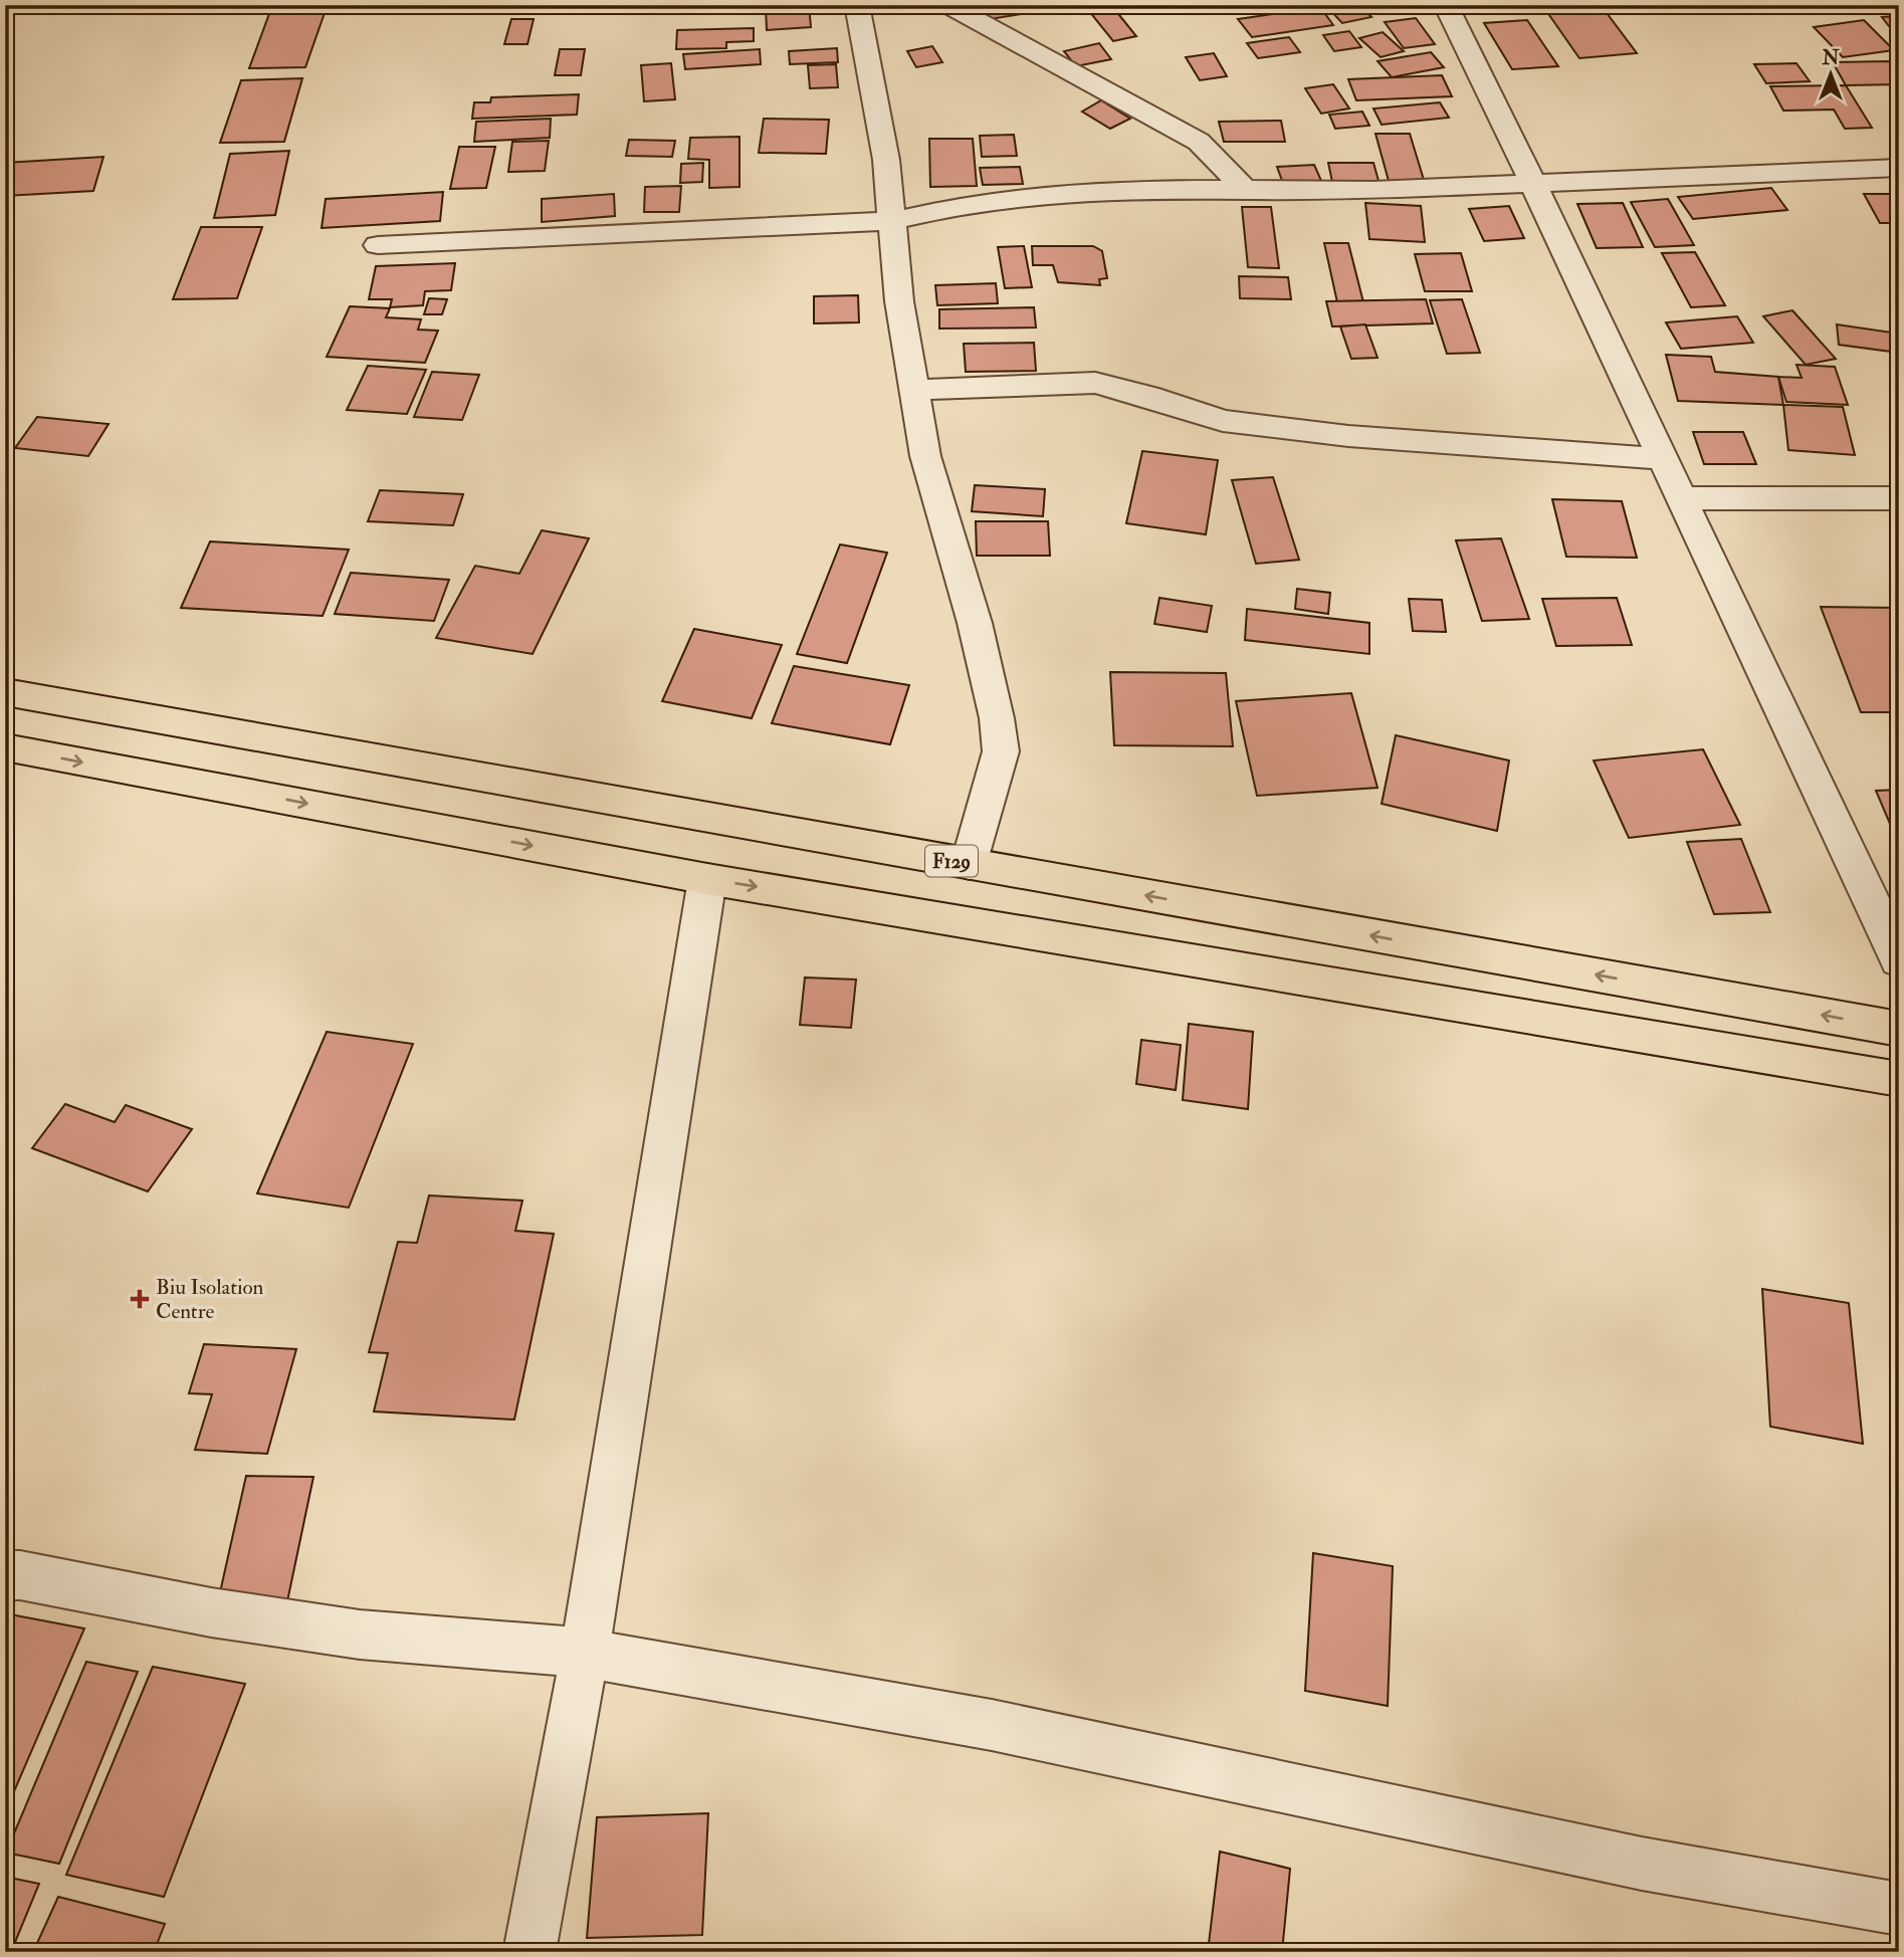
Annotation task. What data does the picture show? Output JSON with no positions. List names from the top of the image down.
{
  "streets": {
    "main road": ["F129"]
  },
  "places": {
    "health": ["Biu Isolation Centre"]
  },
  "north": "top"
}
